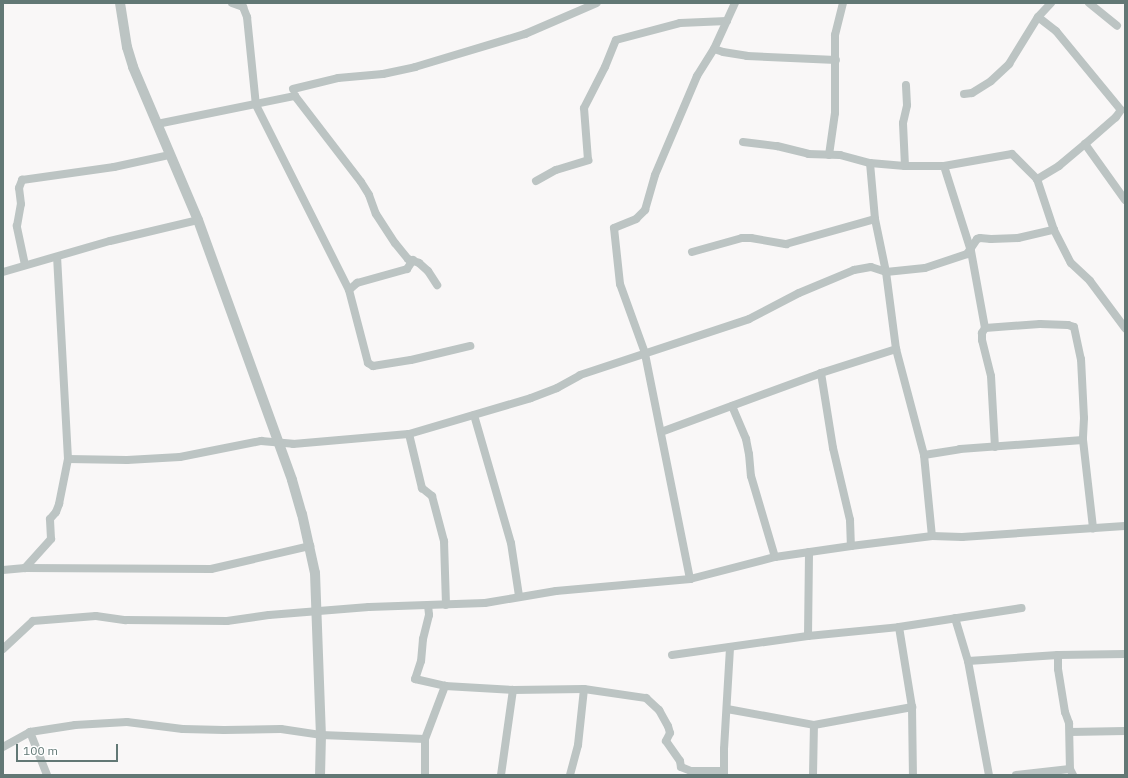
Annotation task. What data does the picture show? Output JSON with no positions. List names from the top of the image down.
{
  "scale_bar": "100 m"
}
